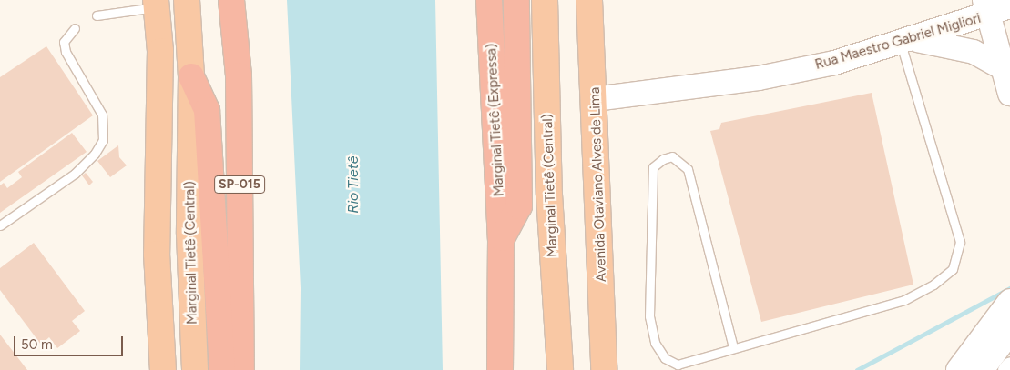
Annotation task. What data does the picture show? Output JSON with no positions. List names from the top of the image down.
{
  "streets": {
    "highway": [
      "Marginal Tietê (Expressa)",
      "SP-015",
      "Avenida Otaviano Alves de Lima",
      "Marginal Tietê (Central)"
    ],
    "main road": ["Rua Maestro Gabriel Migliori"]
  },
  "crossings": [
    ["Rua Maestro Gabriel Migliori", "Avenida Otaviano Alves de Lima"]
  ],
  "water": ["Rio Tietê"],
  "scale_bar": "50 m"
}
